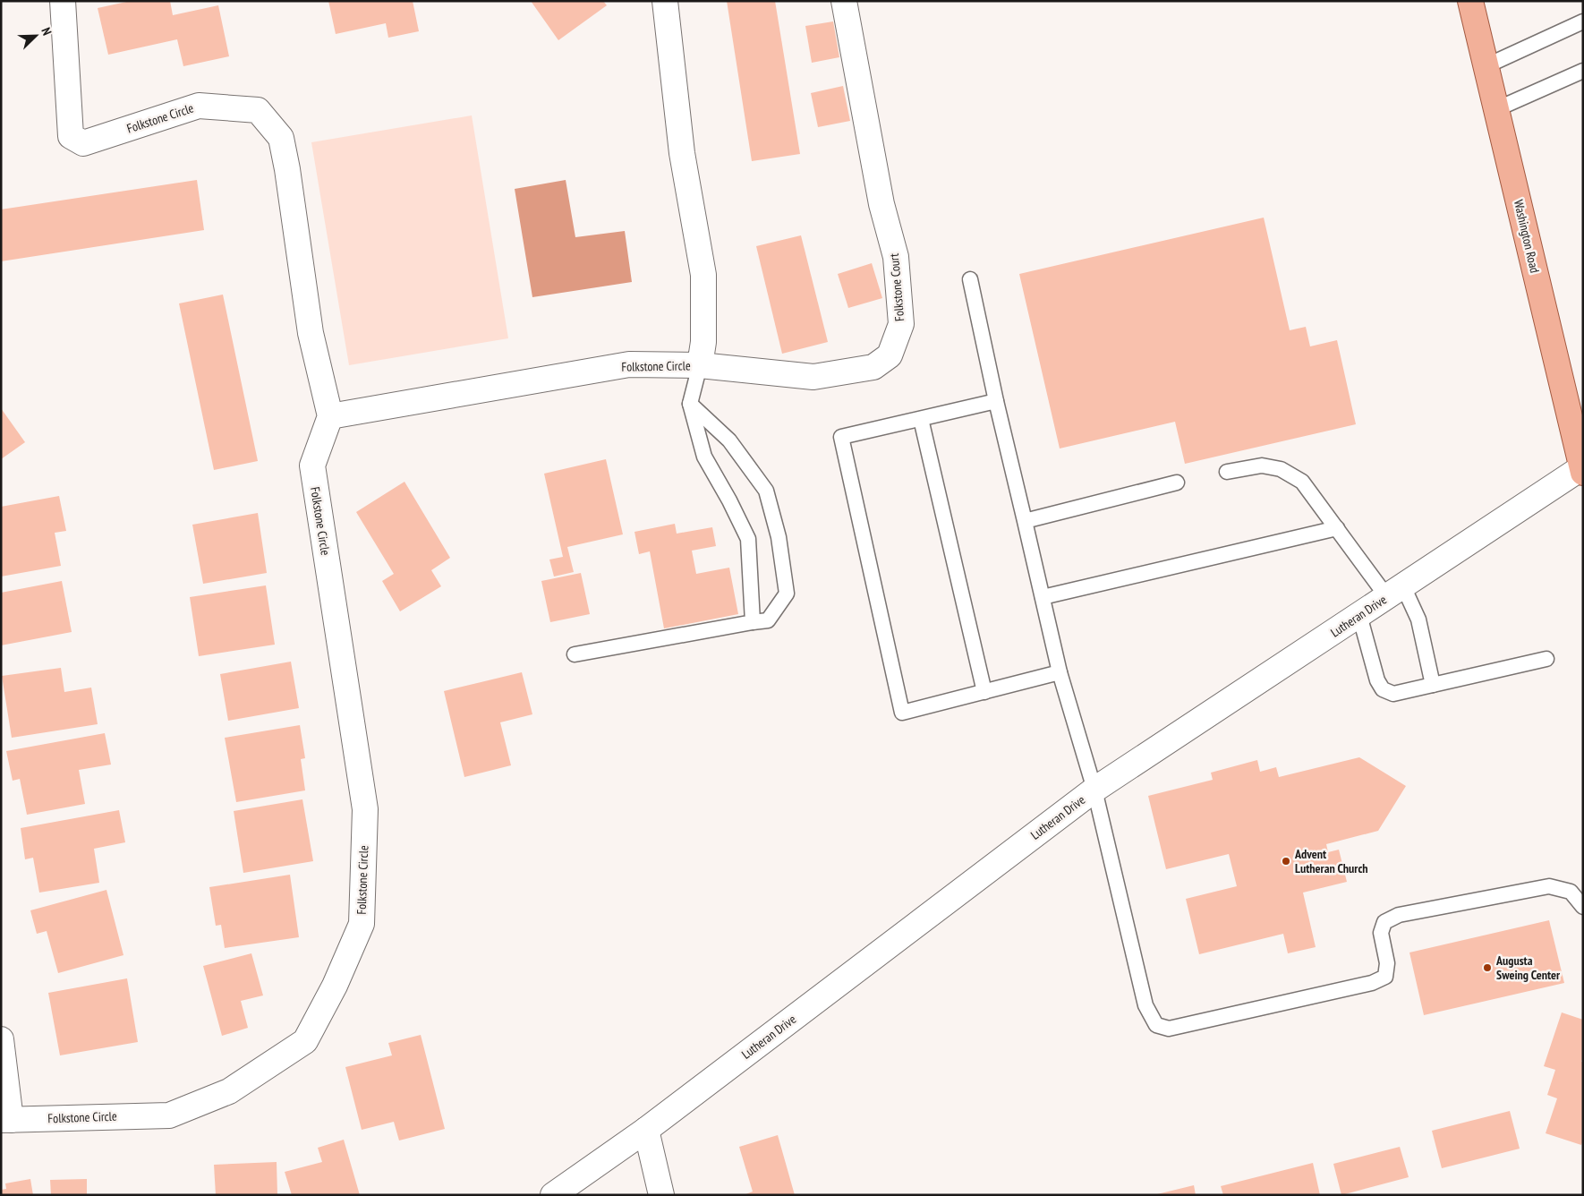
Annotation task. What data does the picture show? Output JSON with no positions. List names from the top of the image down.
{
  "streets": {
    "main road": ["Washington Road"],
    "street": ["Folkstone Circle", "Folkstone Court", "Lutheran Drive"]
  },
  "crossings": [
    ["Folkstone Circle", "Folkstone Court"],
    ["Washington Road", "Lutheran Drive"]
  ],
  "places": ["Advent Lutheran Church", "Augusta Sweing Center"],
  "north": "top right"
}
